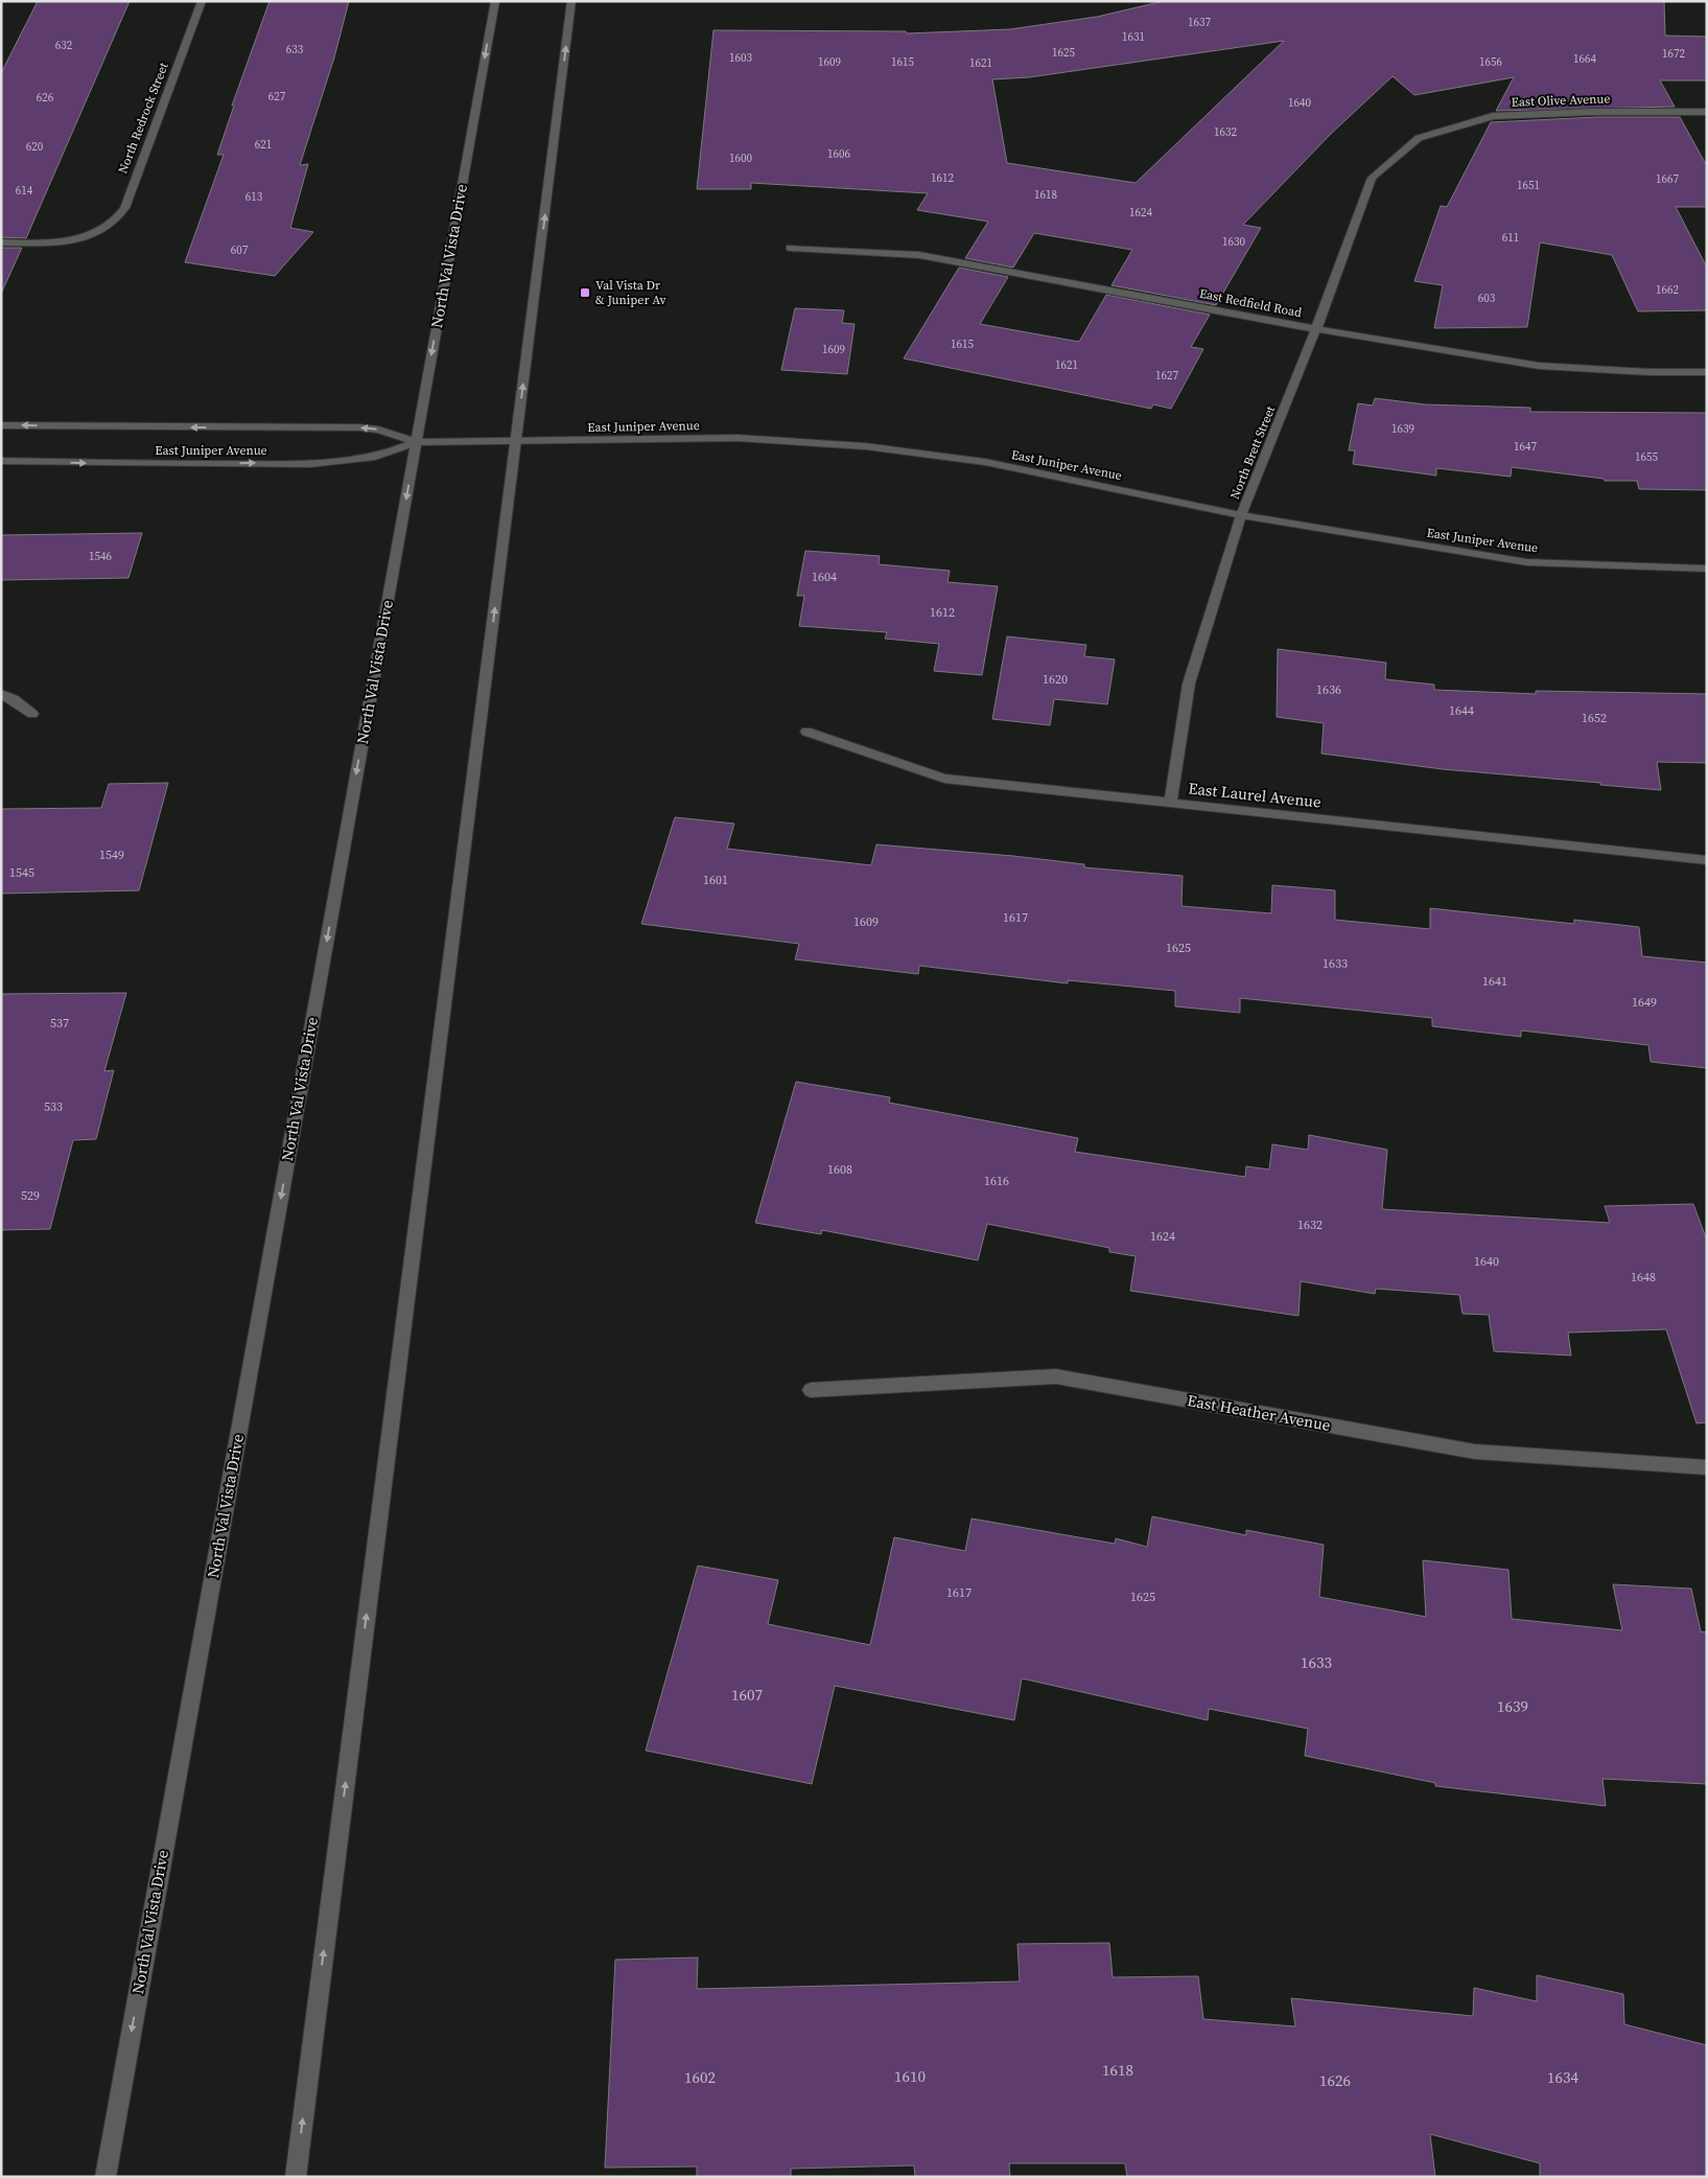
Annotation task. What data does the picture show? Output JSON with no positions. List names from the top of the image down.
{
  "streets": {
    "street": [
      "East Olive Avenue",
      "North Redrock Street",
      "North Val Vista Drive",
      "East Redfield Road",
      "East Juniper Avenue",
      "North Brett Street",
      "East Laurel Avenue",
      "East Heather Avenue"
    ]
  },
  "crossings": [
    ["East Olive Avenue", "North Brett Street"],
    ["North Val Vista Drive", "East Juniper Avenue"],
    ["East Redfield Road", "North Brett Street"],
    ["East Juniper Avenue", "North Brett Street"],
    ["North Brett Street", "East Laurel Avenue"]
  ],
  "places": {
    "transit": ["Val Vista Dr & Juniper Av"]
  },
  "house_numbers": [
    "1637",
    "1631",
    "632",
    "633",
    "1625",
    "1672",
    "1603",
    "1664",
    "1609",
    "1615",
    "1656",
    "1621",
    "627",
    "626",
    "1640",
    "1632",
    "621",
    "620",
    "1606",
    "1600",
    "1612",
    "1667",
    "1651",
    "614",
    "1618",
    "613",
    "1624",
    "611",
    "1630",
    "607",
    "1662",
    "603",
    "1615",
    "1609",
    "1621",
    "1627",
    "1639",
    "1647",
    "1655",
    "1546",
    "1604",
    "1612",
    "1620",
    "1636",
    "1644",
    "1652",
    "1549",
    "1545",
    "1601",
    "1617",
    "1609",
    "1625",
    "1633",
    "1641",
    "1649",
    "537",
    "533",
    "1608",
    "1616",
    "529",
    "1632",
    "1624",
    "1640",
    "1648",
    "1617",
    "1625",
    "1633",
    "1607",
    "1639",
    "1618",
    "1610",
    "1602",
    "1634",
    "1626"
  ]
}
